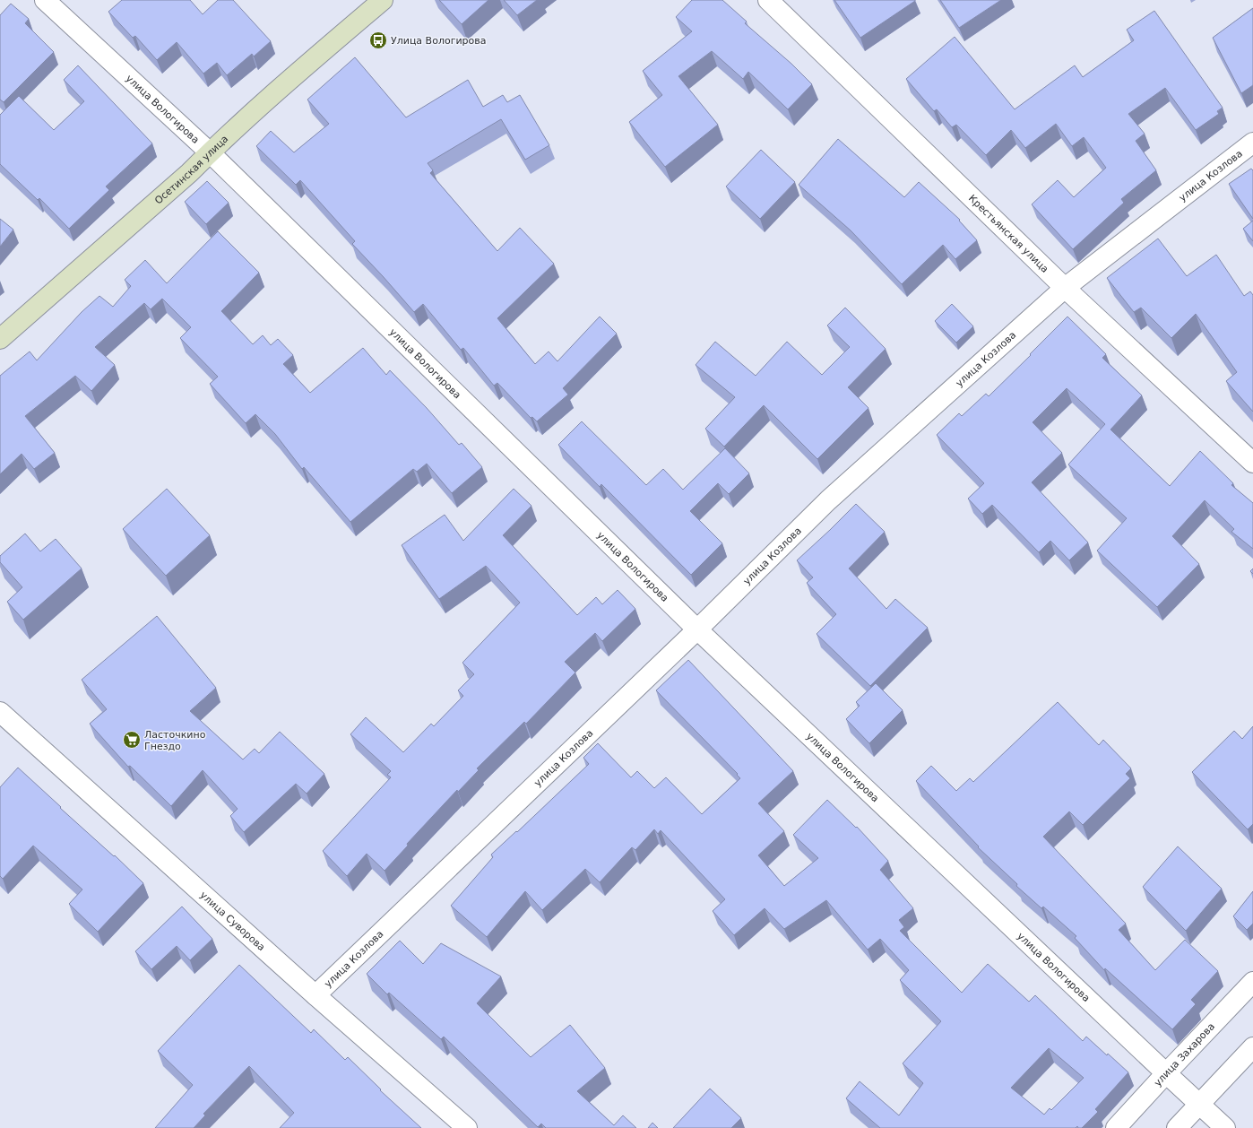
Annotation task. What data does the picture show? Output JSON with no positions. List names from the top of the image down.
{
  "streets": {
    "main road": ["Осетинская улица"],
    "street": [
      "улица Вологирова",
      "улица Козлова",
      "Крестьянская улица",
      "улица Суворова",
      "улица Захарова"
    ]
  },
  "crossings": [
    ["улица Вологирова", "Осетинская улица"],
    ["улица Вологирова", "улица Козлова"],
    ["улица Вологирова", "улица Захарова"],
    ["улица Козлова", "Крестьянская улица"],
    ["улица Козлова", "улица Суворова"]
  ],
  "places": {
    "bus stop": ["Улица Вологирова"],
    "supermarket": ["Ласточкино Гнездо"]
  }
}
